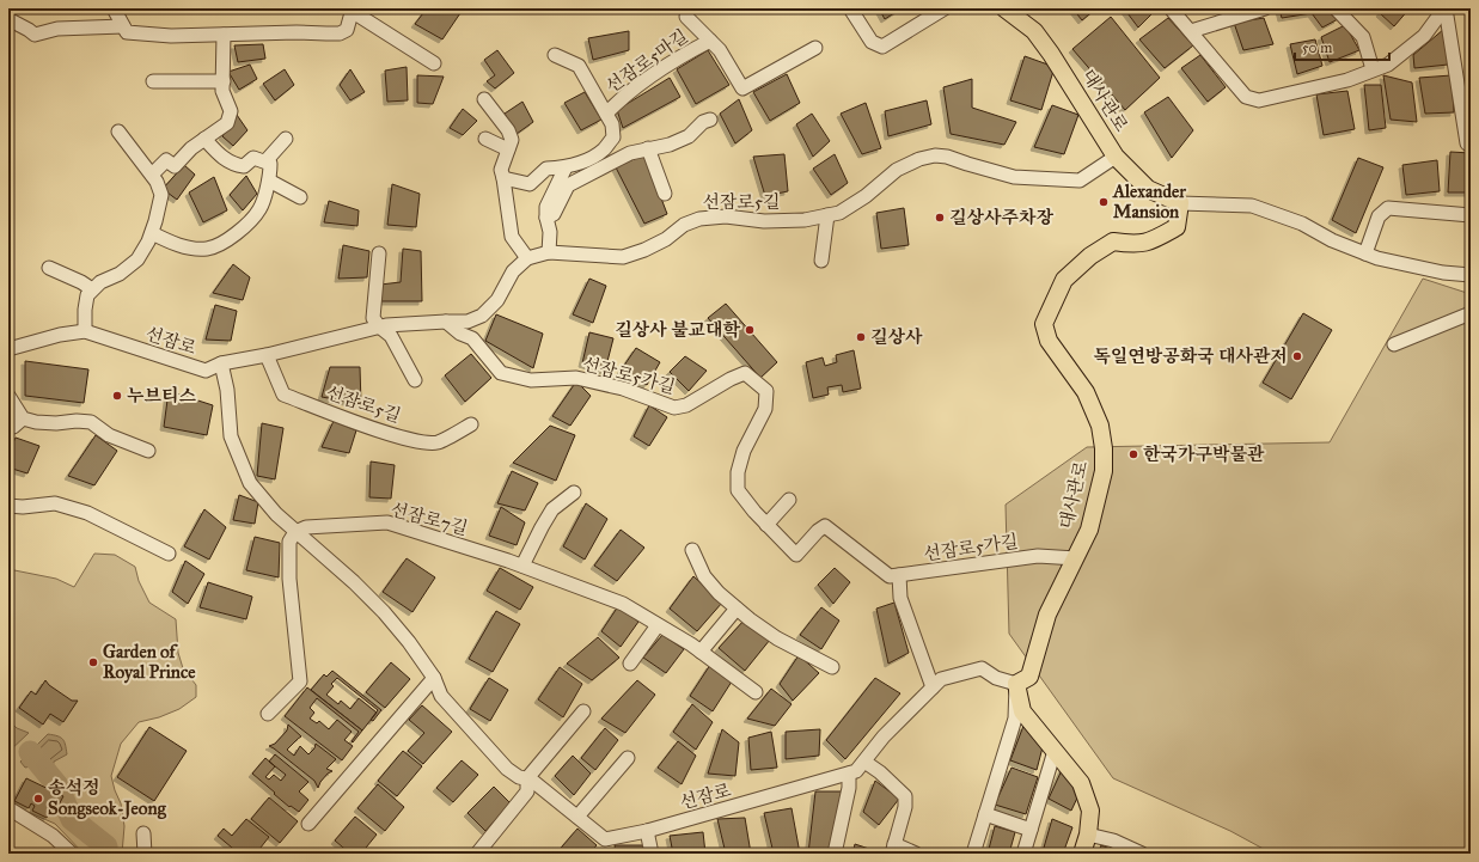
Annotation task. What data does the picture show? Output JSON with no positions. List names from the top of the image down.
{
  "streets": {
    "main road": ["대사관로"],
    "street": [
      "선잠로5마길",
      "선잠로5길",
      "선잠로",
      "선잠로5가길",
      "선잠로7길"
    ]
  },
  "crossings": [
    ["대사관로", "선잠로5길"],
    ["대사관로", "선잠로"],
    ["대사관로", "선잠로5가길"],
    ["선잠로", "선잠로7길"]
  ],
  "places": [
    "Alexander Mansion",
    "길상사주차장",
    "길상사 불교대학",
    "길상사",
    "독일연방공화국 대사관저",
    "누브티스",
    "한국가구박물관",
    "Garden of Royal Prince",
    "송석정 Songseok-Jeong"
  ],
  "scale_bar": "50 m"
}
